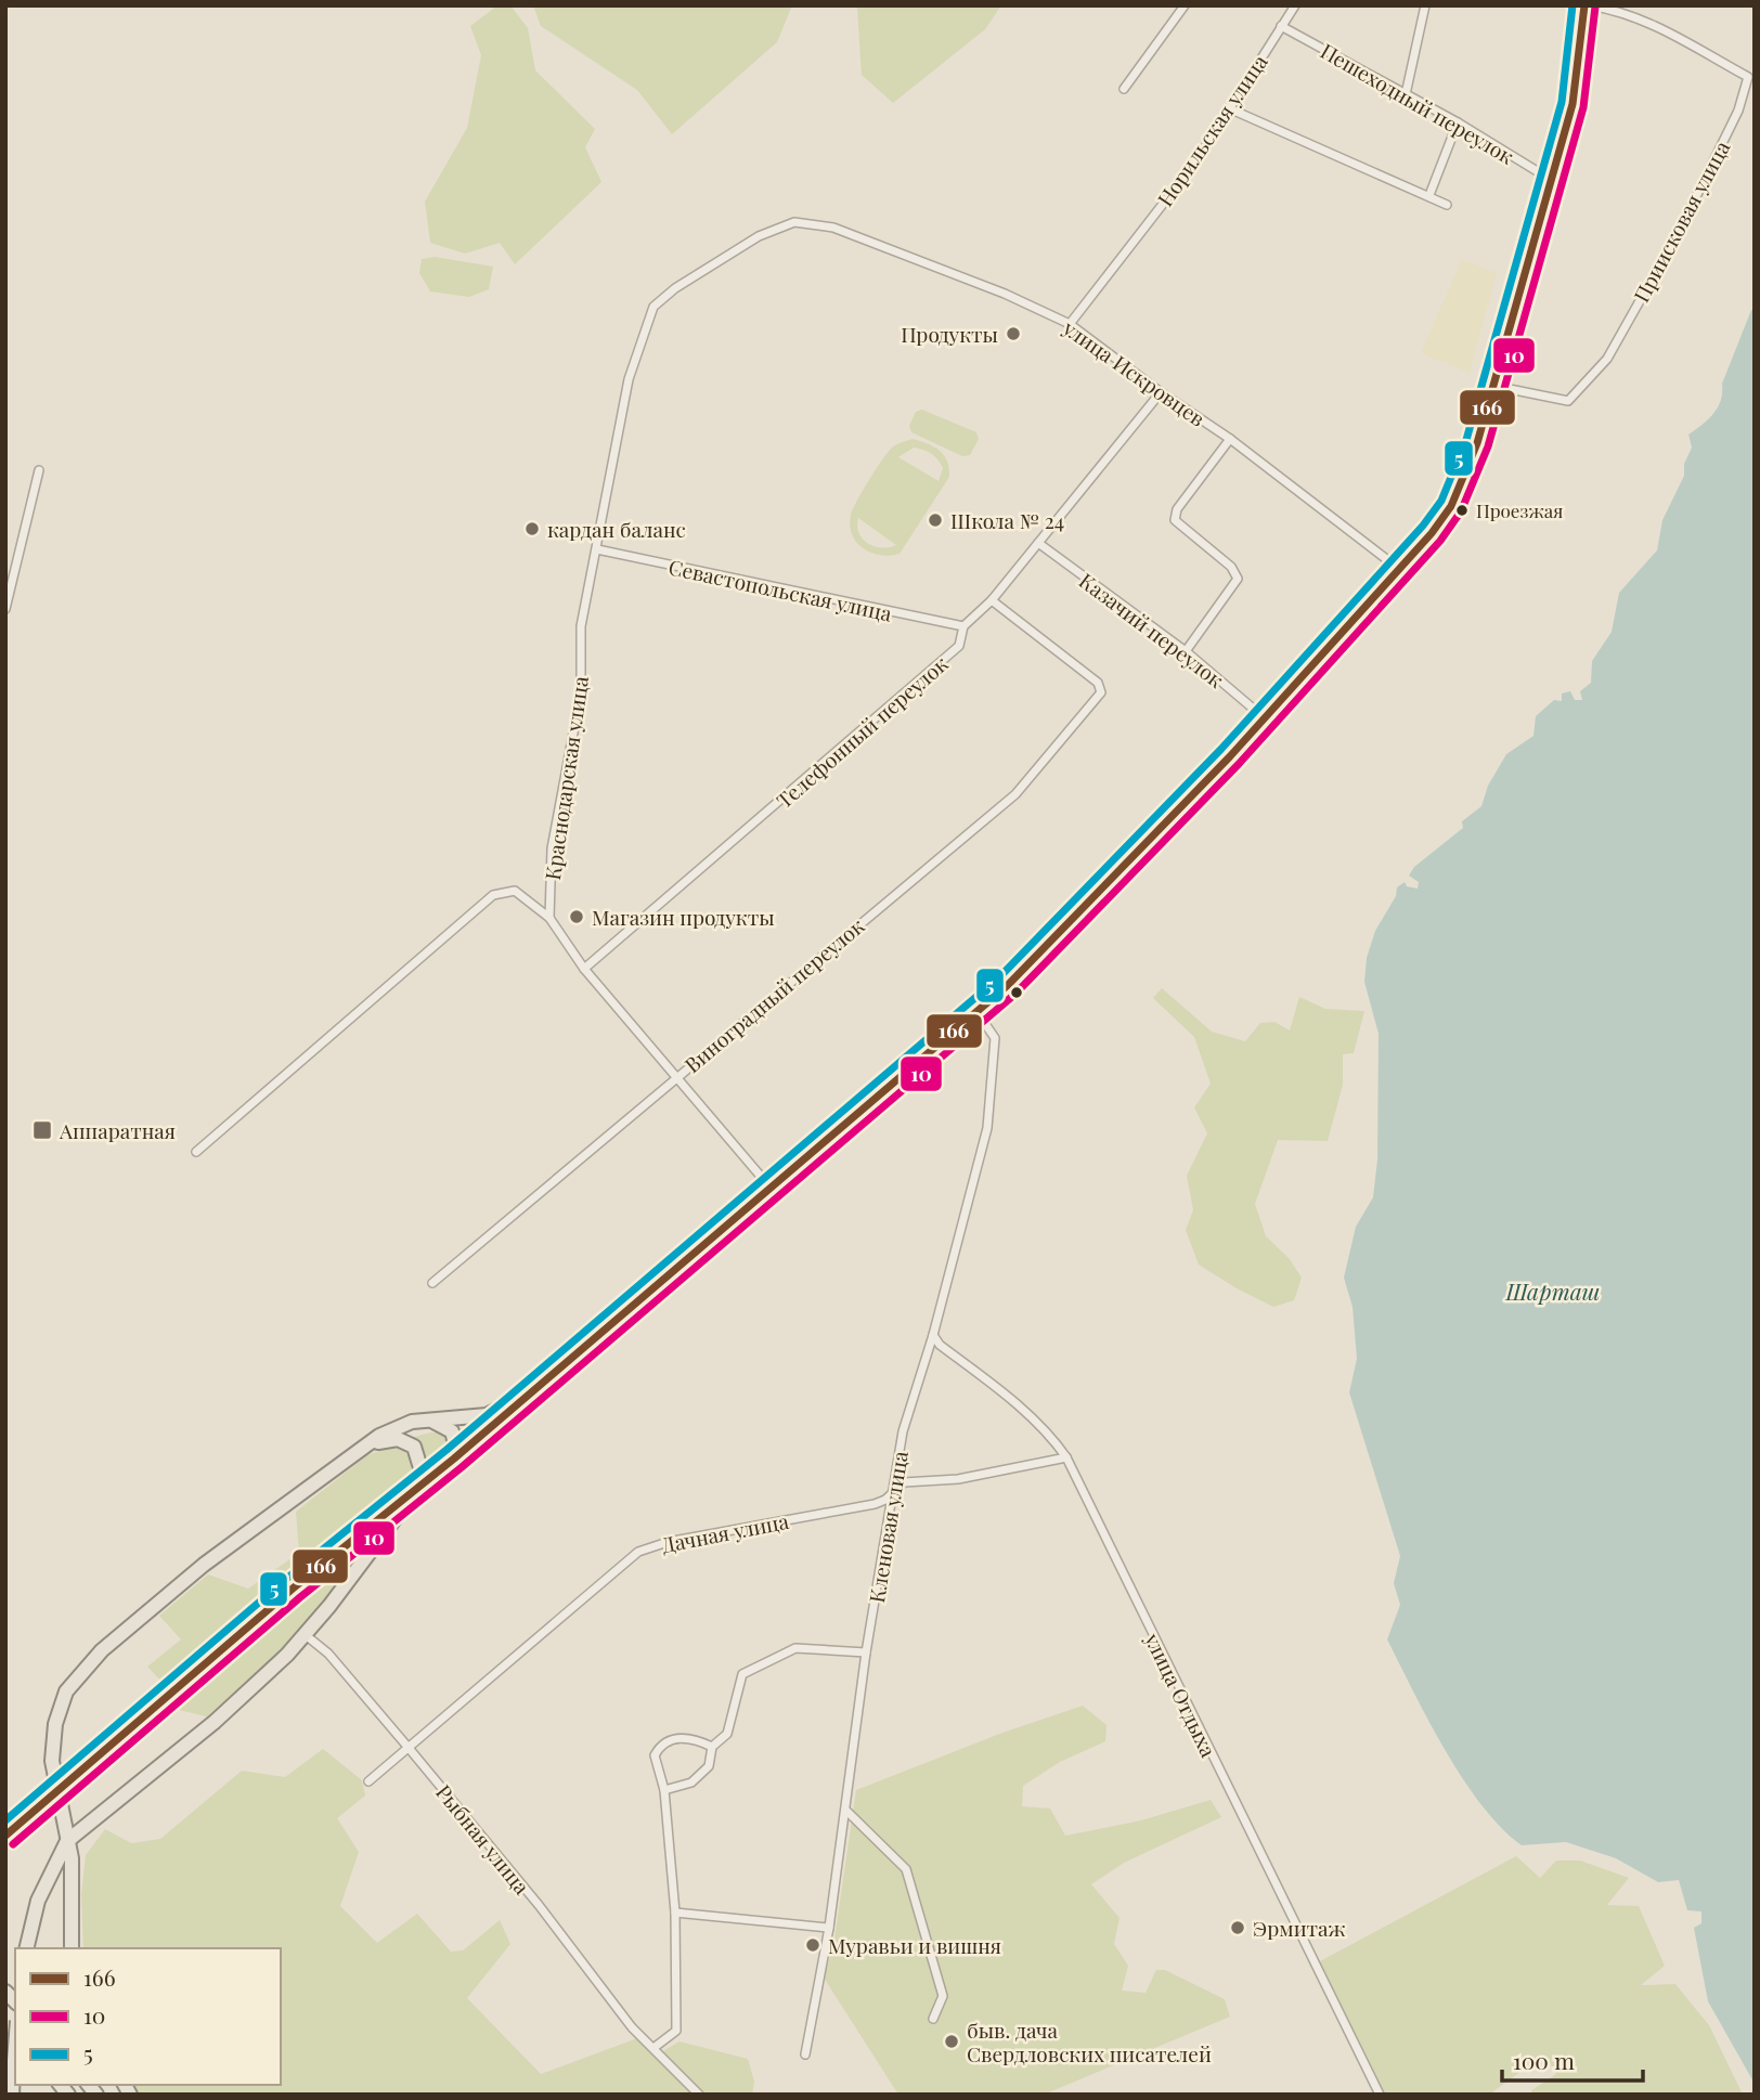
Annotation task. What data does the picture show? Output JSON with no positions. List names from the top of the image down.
{
  "streets": {
    "street": [
      "Пешеходный переулок",
      "Норильская улица",
      "Приисковая улица",
      "улица Искровцев",
      "Севастопольская улица",
      "Казачий переулок",
      "Телефонный переулок",
      "Краснодарская улица",
      "Виноградный переулок",
      "Кленовая улица",
      "Дачная улица",
      "улица Отдыха",
      "Рыбная улица"
    ]
  },
  "crossings": [
    ["Пешеходный переулок", "Норильская улица"],
    ["Норильская улица", "улица Искровцев"],
    ["улица Искровцев", "Телефонный переулок"],
    ["улица Искровцев", "Краснодарская улица"],
    ["Севастопольская улица", "Телефонный переулок"],
    ["Севастопольская улица", "Краснодарская улица"],
    ["Казачий переулок", "Телефонный переулок"],
    ["Телефонный переулок", "Виноградный переулок"],
    ["Кленовая улица", "Дачная улица"],
    ["Кленовая улица", "улица Отдыха"],
    ["Дачная улица", "улица Отдыха"],
    ["Дачная улица", "Рыбная улица"]
  ],
  "water": ["Шарташ"],
  "places": {
    "other": [
      "Продукты",
      "Проезжая",
      "Школа № 24",
      "кардан баланс",
      "Магазин продукты",
      "Эрмитаж",
      "Муравьи и вишня",
      "быв. дача Свердловских писателей"
    ],
    "transit": ["Аппаратная"]
  },
  "lines": ["transit line 166", "transit line 5", "transit line 10"],
  "legend": ["166", "10", "5"],
  "scale_bar": "100 m"
}
